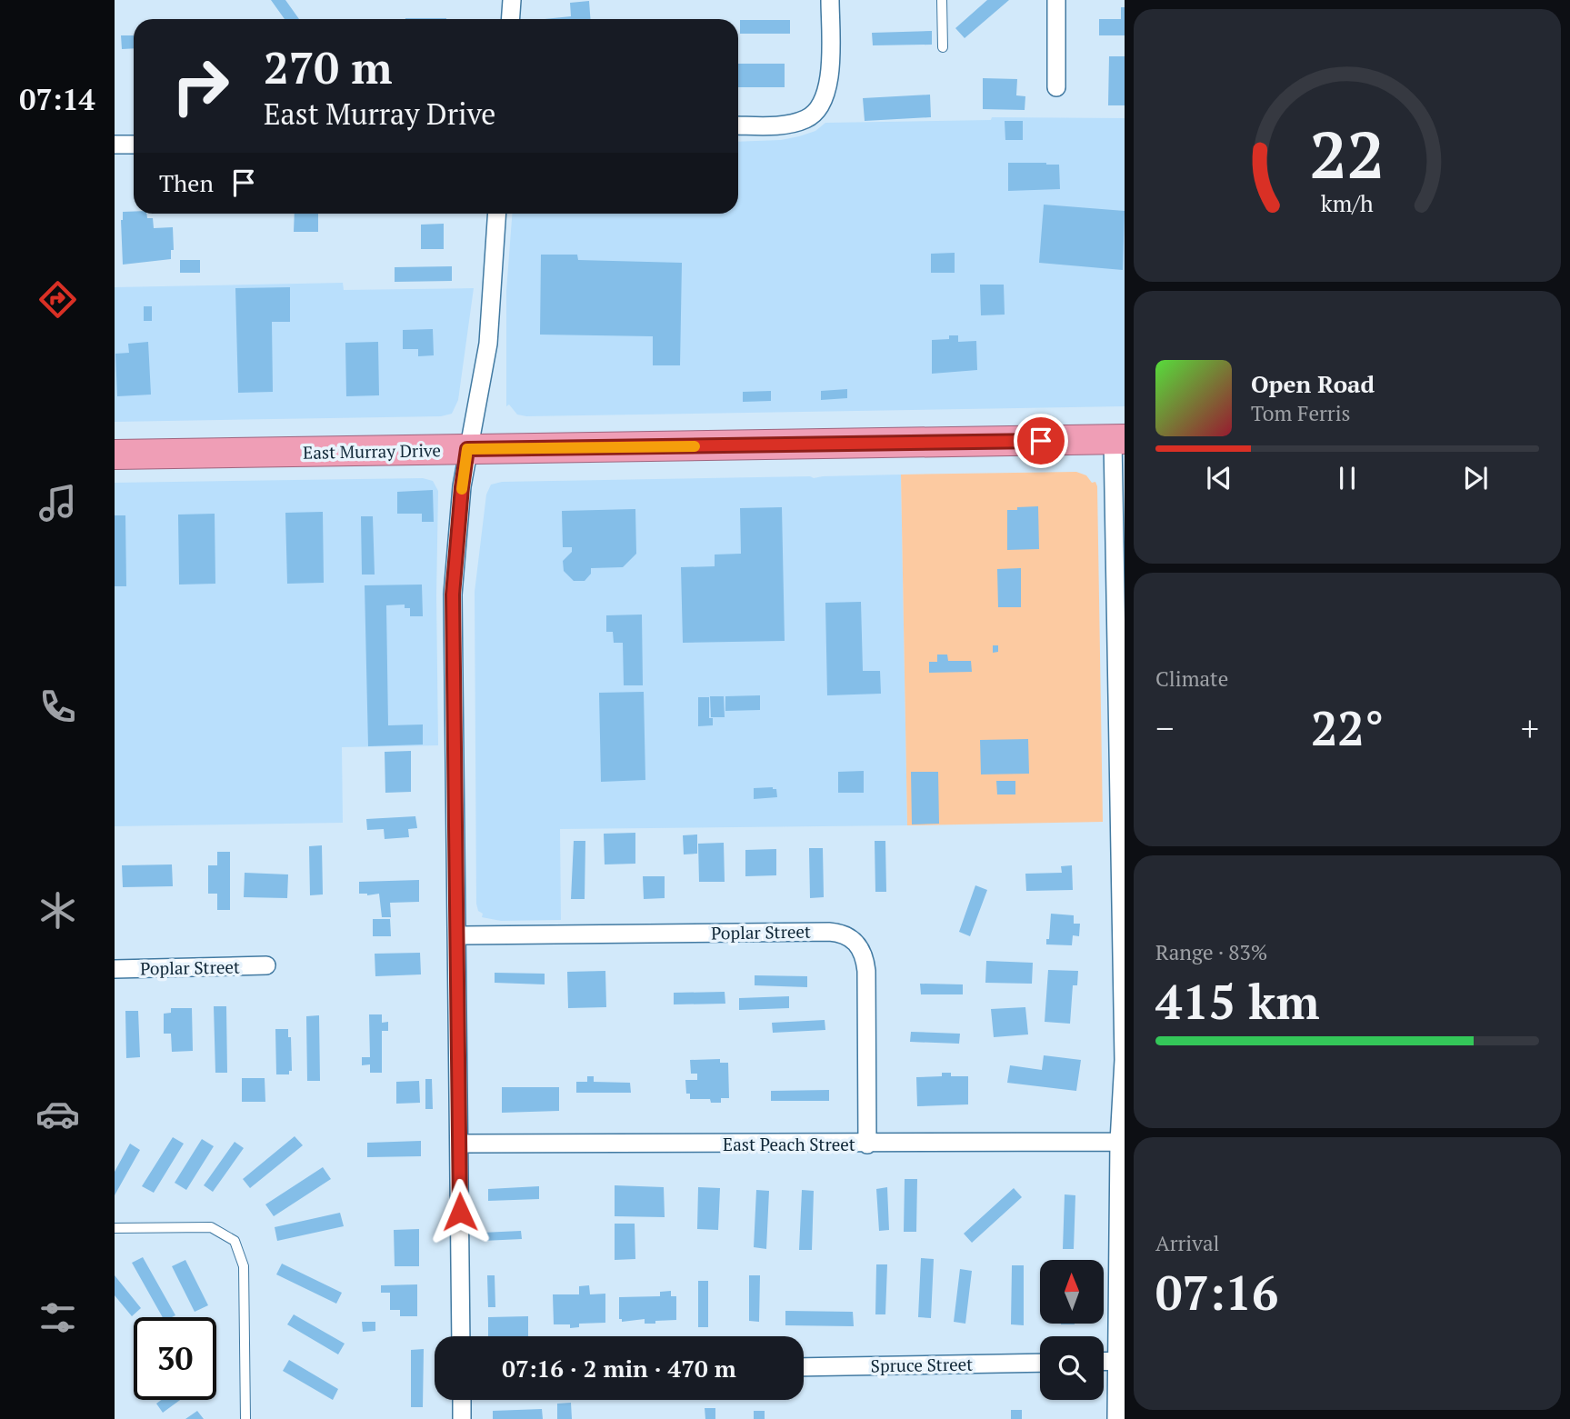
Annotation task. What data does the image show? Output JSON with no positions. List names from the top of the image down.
{
  "streets": {
    "highway": ["East Murray Drive"],
    "street": ["Poplar Street", "East Peach Street", "Spruce Street"]
  },
  "crossings": [
    ["Poplar Street", "East Peach Street"]
  ],
  "north": "top",
  "page": {
    "tabs": "07:14",
    "turn": ["270 m", "East Murray Drive"],
    "then": "Then",
    "song": ["Open Road", "Tom Ferris"],
    "tile": [
      "Climate",
      ["Range · 83%", "415 km"],
      ["Arrival", "07:16"]
    ],
    "heat": ["−", "22°", "+"],
    "limit": "30",
    "trip": "07:16 · 2 min · 470 m",
    "gauge": ["22", "km/h"]
  }
}
